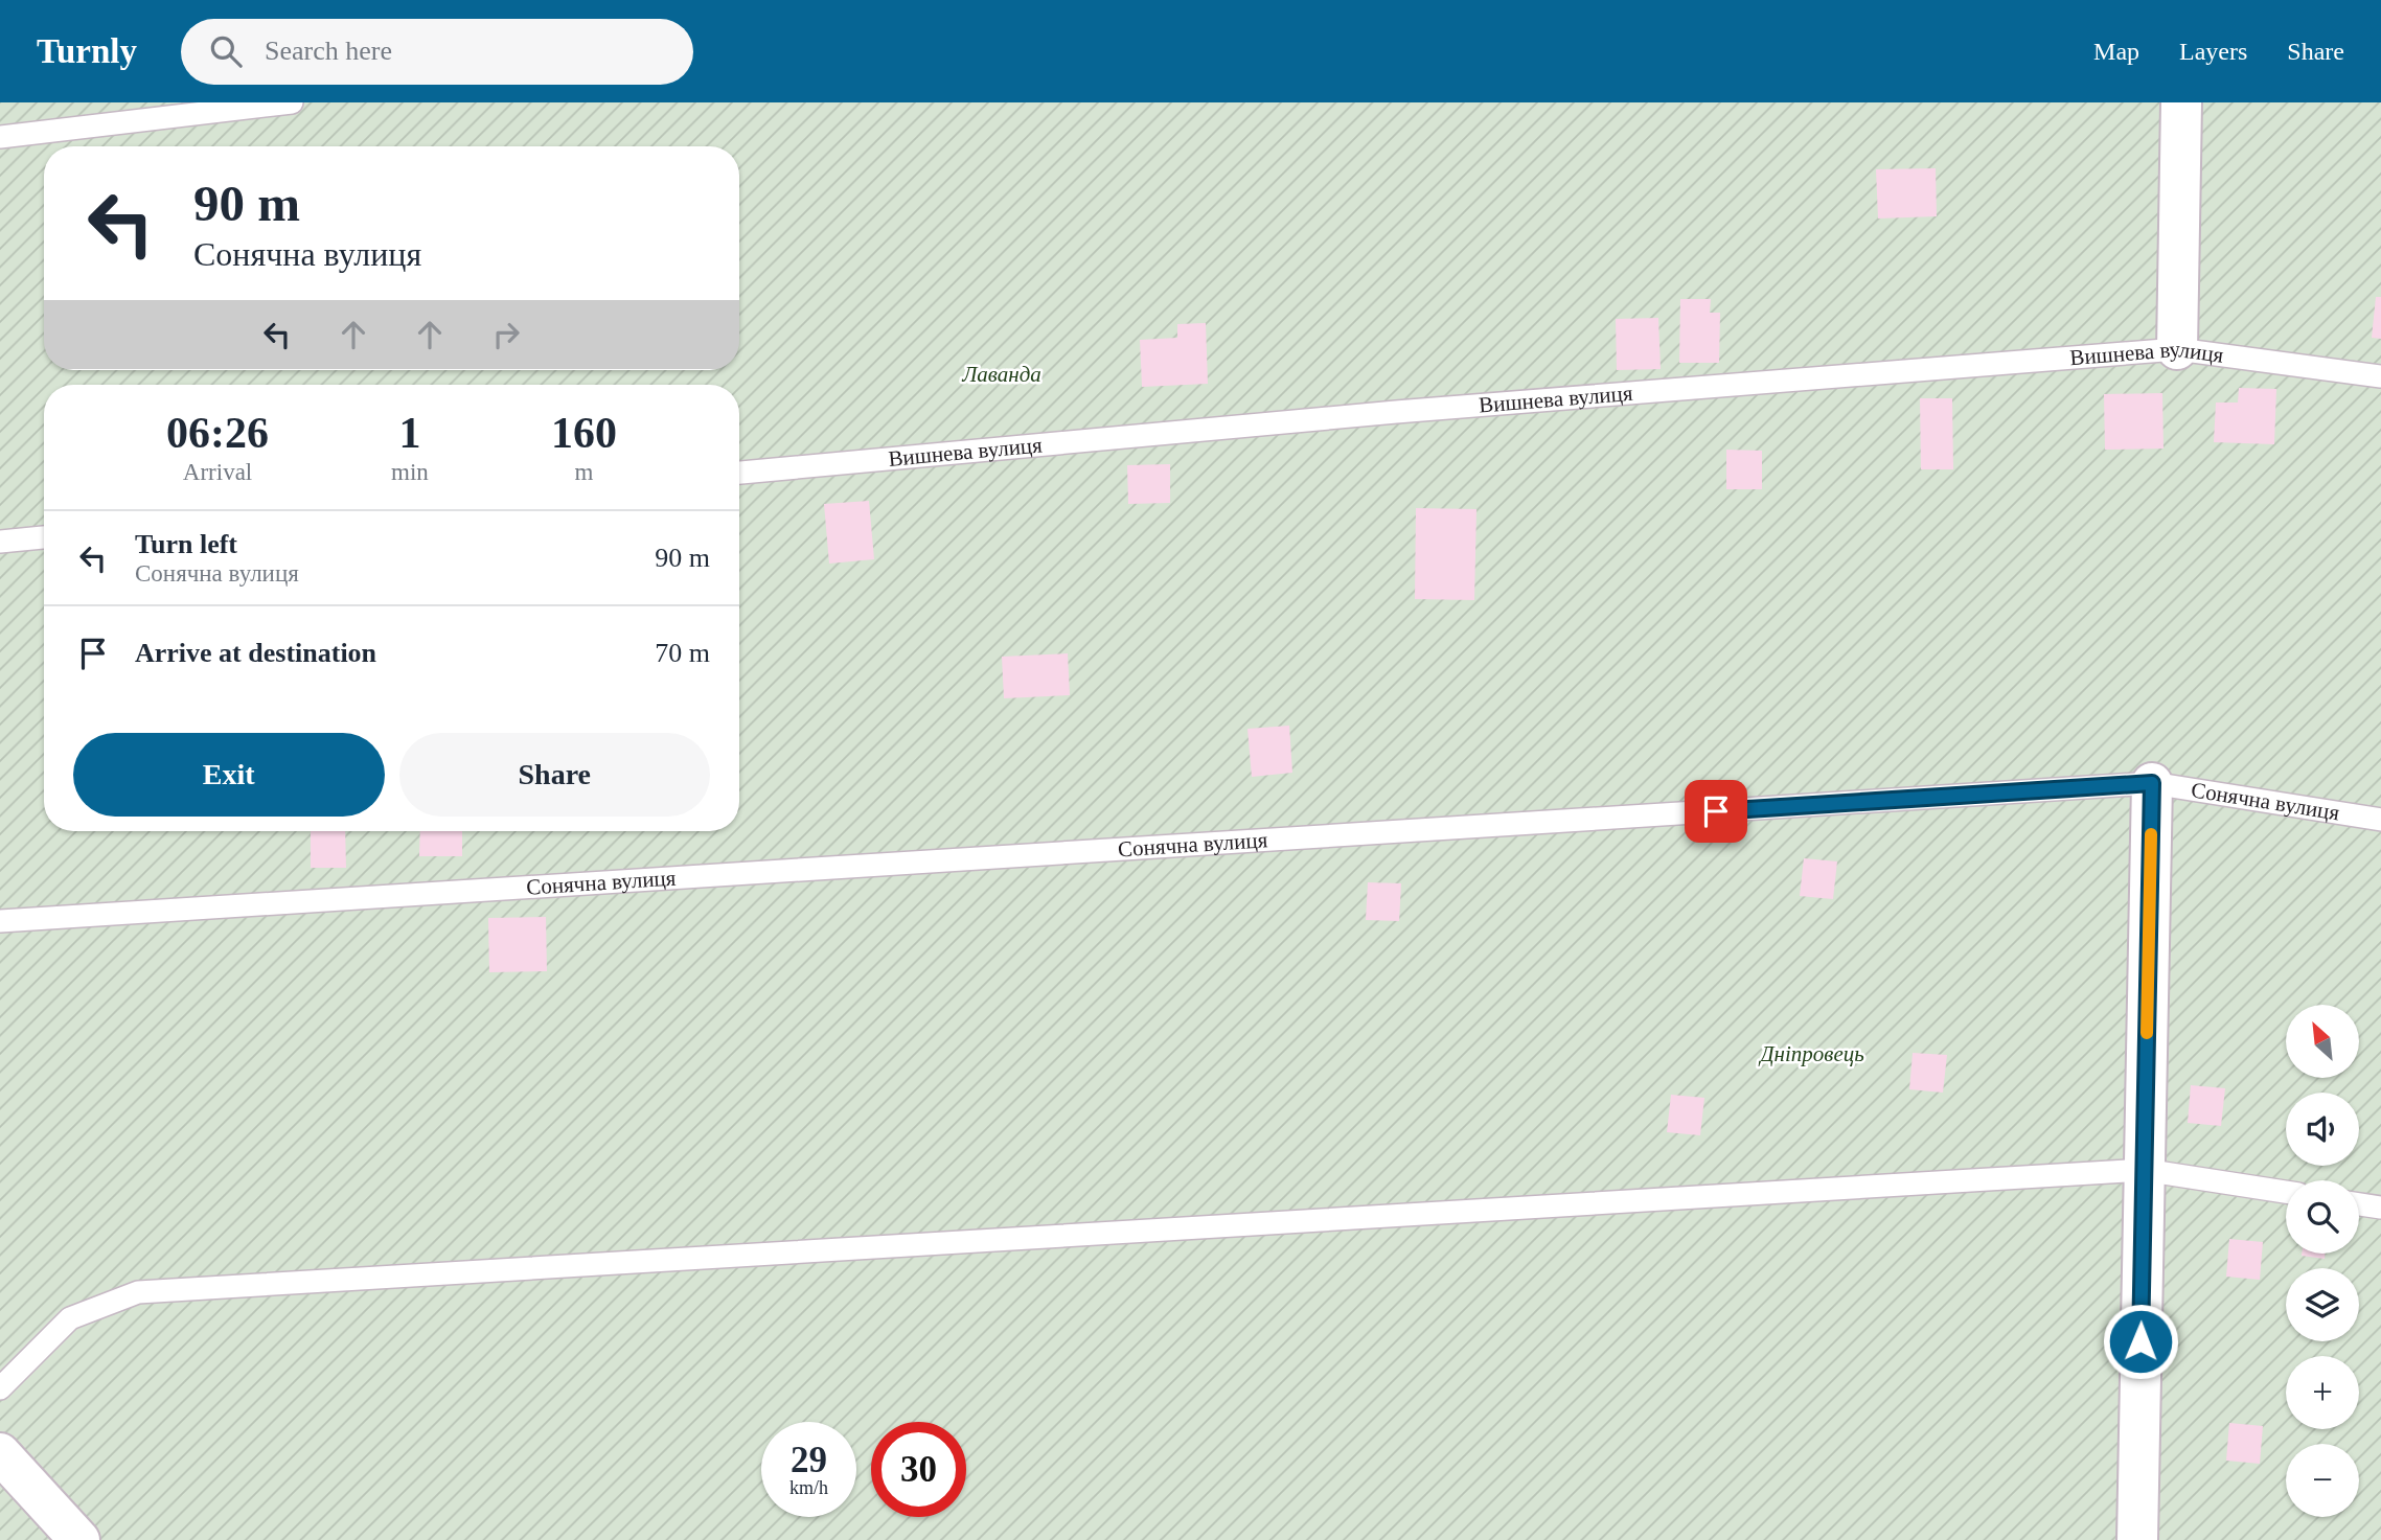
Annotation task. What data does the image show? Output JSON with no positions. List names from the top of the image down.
{
  "streets": {
    "lane": ["Вишнева вулиця", "Сонячна вулиця"]
  },
  "parks": ["Лаванда", "Дніпровець"],
  "north": "top left",
  "page": {
    "header": "Turnly",
    "search": "Search here",
    "nav": ["Map", "Layers", "Share"],
    "turn": ["90 m", "Сонячна вулиця"],
    "eta": [
      "06:26",
      "Arrival",
      "1",
      "min",
      "160",
      "m"
    ],
    "list": [
      {
        "name": "Turn left",
        "note": "Сонячна вулиця",
        "value": "90 m"
      },
      {
        "name": "Arrive at destination",
        "value": "70 m"
      }
    ],
    "buttons": ["Exit", "Share"],
    "map_buttons": ["+", "−"],
    "speed": "29 km/h",
    "limit": "30"
  }
}
